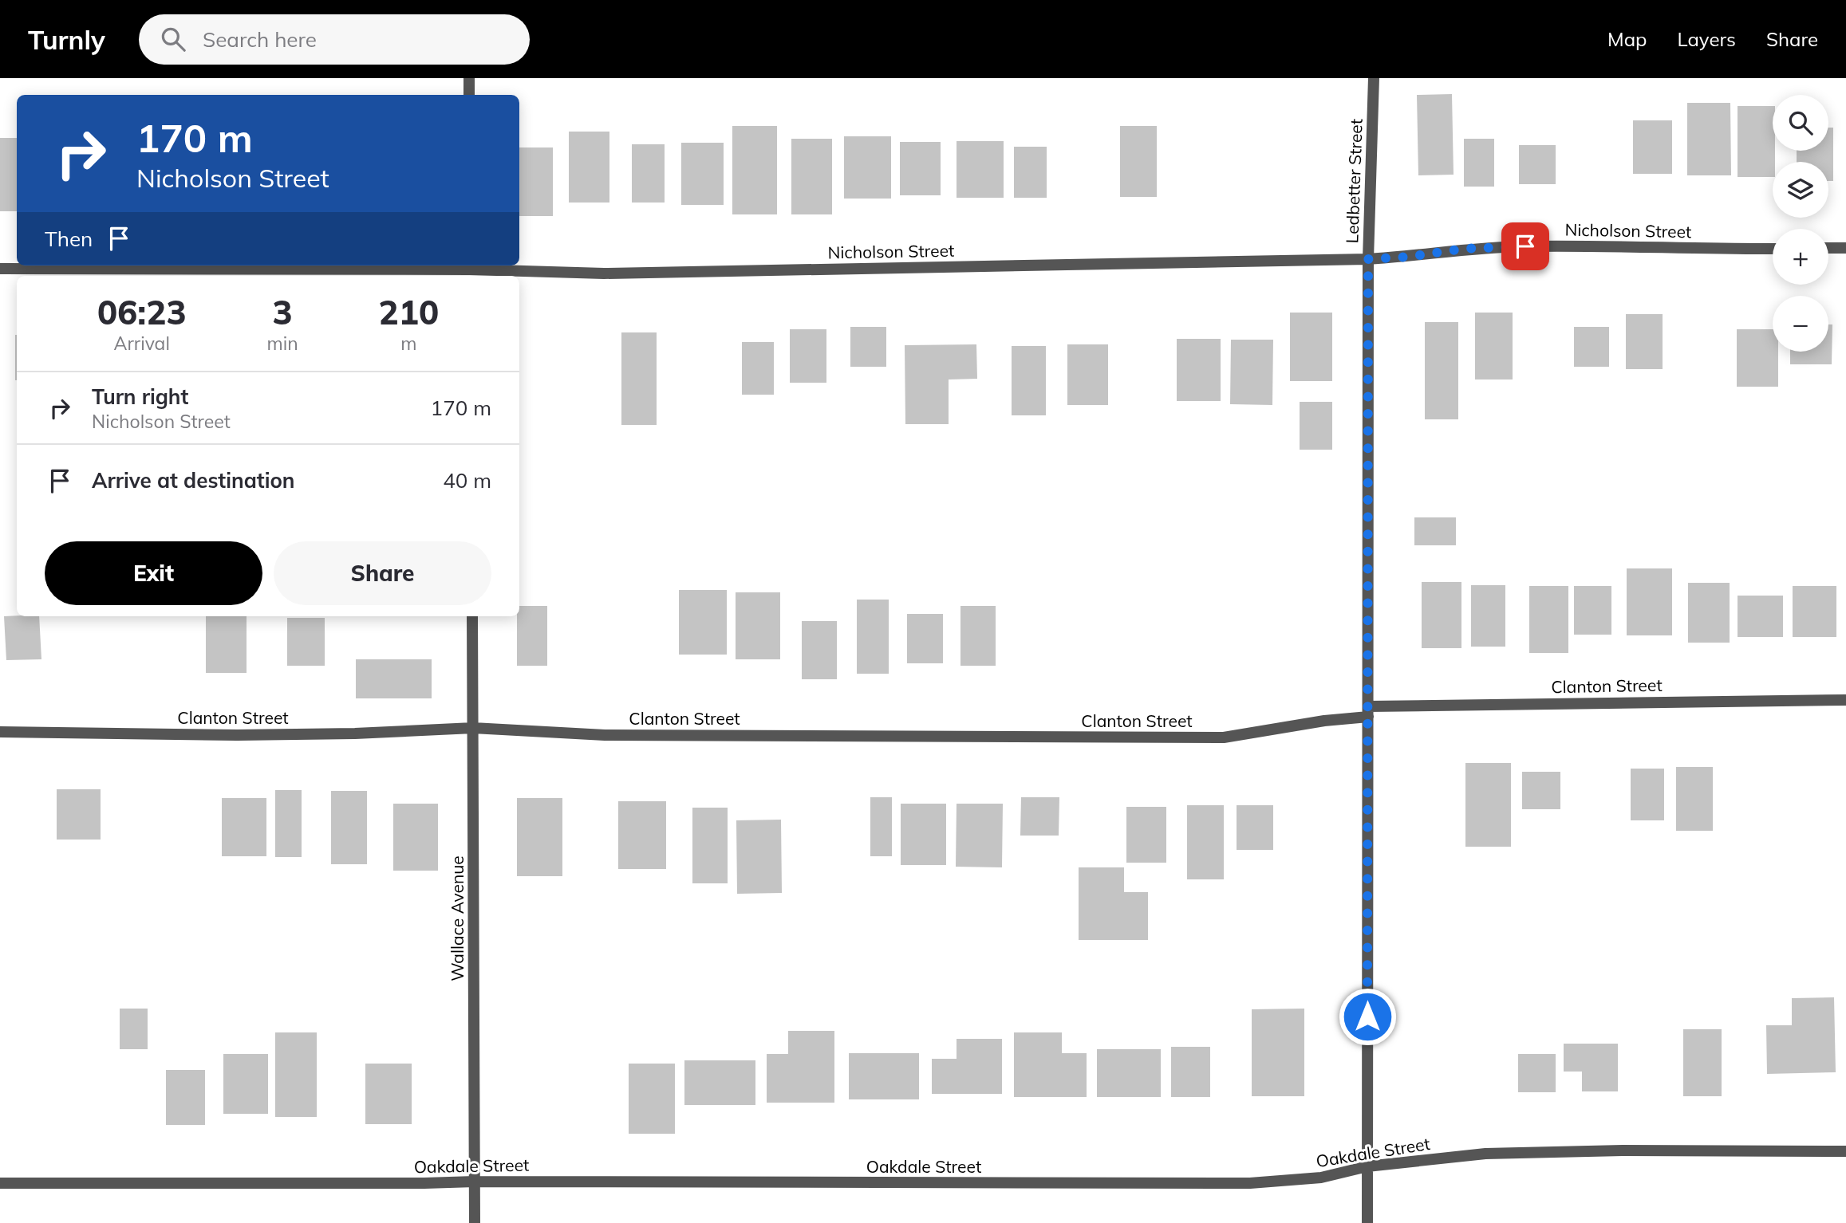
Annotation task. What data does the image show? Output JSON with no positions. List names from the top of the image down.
{
  "streets": {
    "street": [
      "Ledbetter Street",
      "Nicholson Street",
      "Clanton Street",
      "Wallace Avenue",
      "Oakdale Street"
    ]
  },
  "crossings": [
    ["Ledbetter Street", "Nicholson Street"],
    ["Ledbetter Street", "Clanton Street"],
    ["Ledbetter Street", "Oakdale Street"],
    ["Clanton Street", "Wallace Avenue"],
    ["Wallace Avenue", "Oakdale Street"]
  ],
  "page": {
    "header": "Turnly",
    "search": "Search here",
    "nav": ["Map", "Layers", "Share"],
    "map_buttons": ["+", "−"],
    "turn": ["170 m", "Nicholson Street"],
    "then": "Then",
    "eta": [
      "06:23",
      "Arrival",
      "3",
      "min",
      "210",
      "m"
    ],
    "list": [
      {
        "name": "Turn right",
        "note": "Nicholson Street",
        "value": "170 m"
      },
      {
        "name": "Arrive at destination",
        "value": "40 m"
      }
    ],
    "buttons": ["Exit", "Share"]
  }
}
